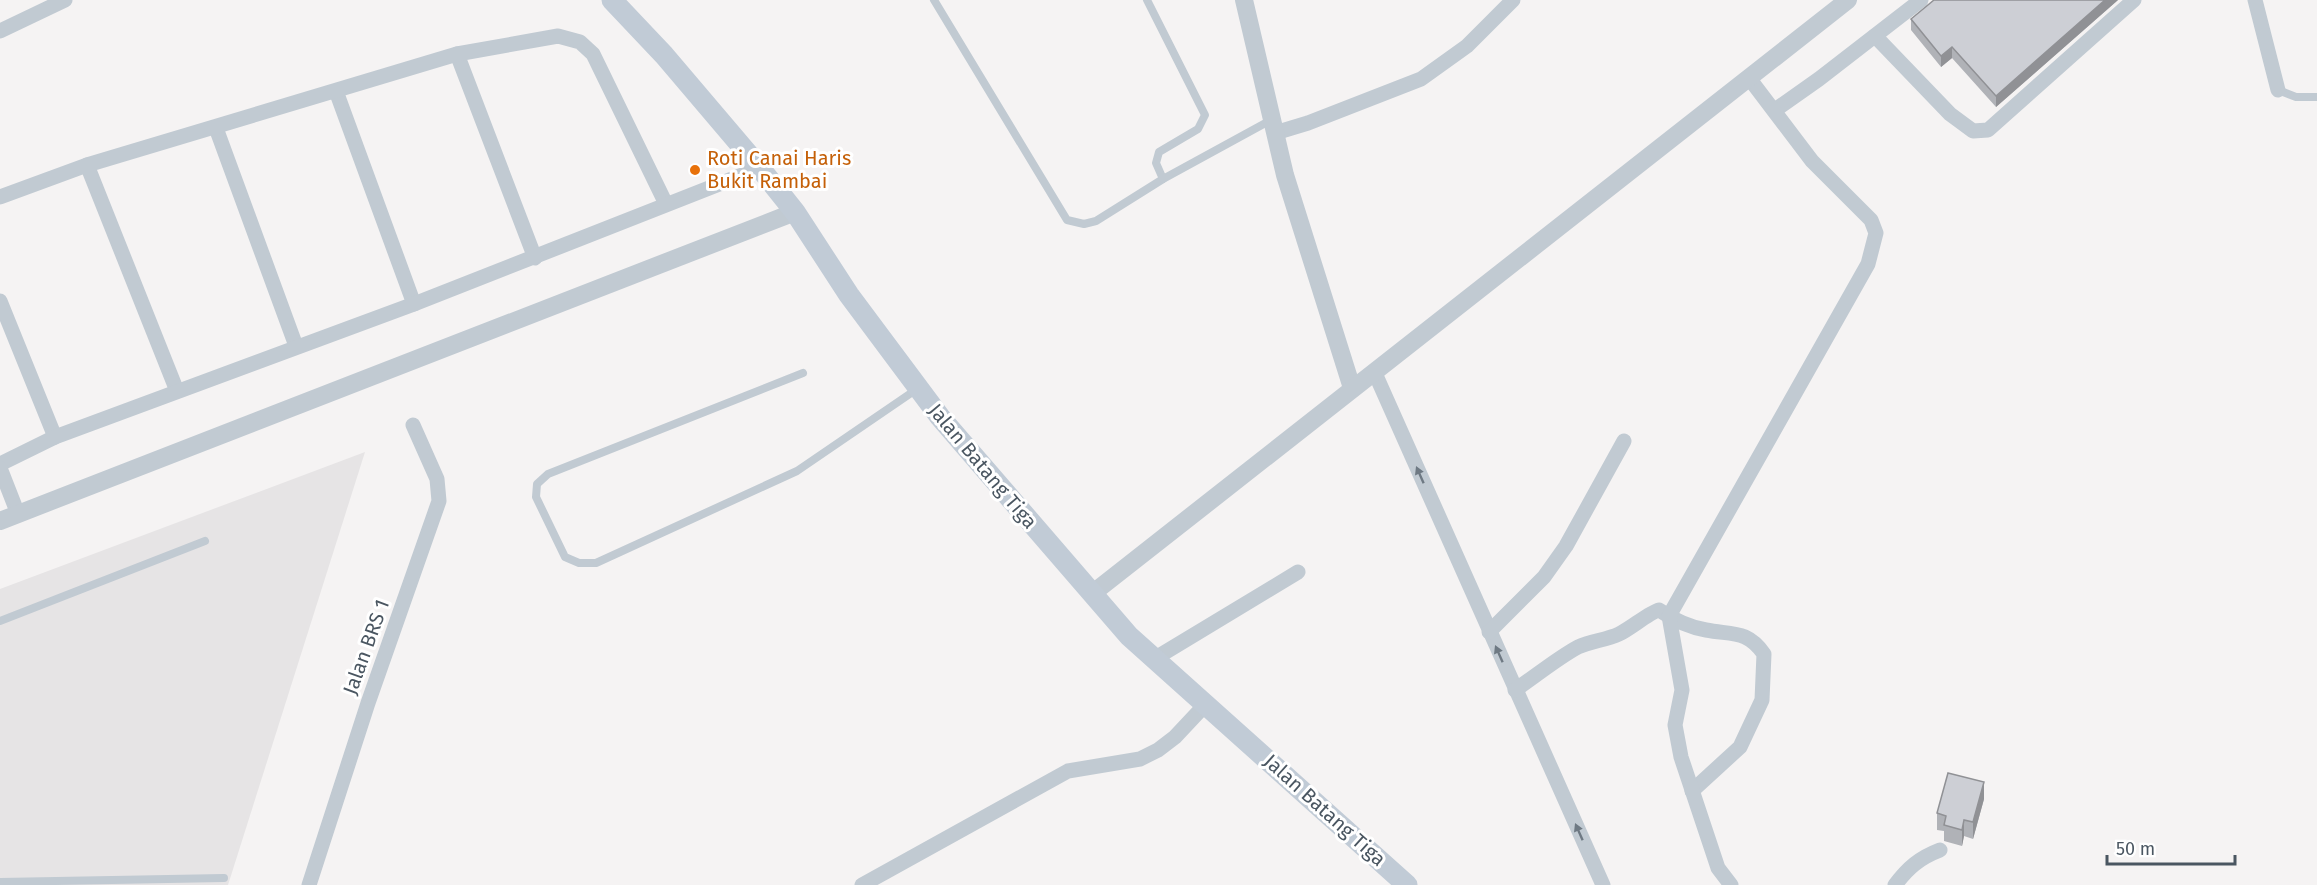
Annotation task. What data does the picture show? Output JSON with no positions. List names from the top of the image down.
{
  "streets": {
    "main road": ["Jalan Batang Tiga"],
    "street": ["Jalan BRS 1"]
  },
  "places": ["Roti Canai Haris Bukit Rambai"],
  "scale_bar": "50 m"
}
